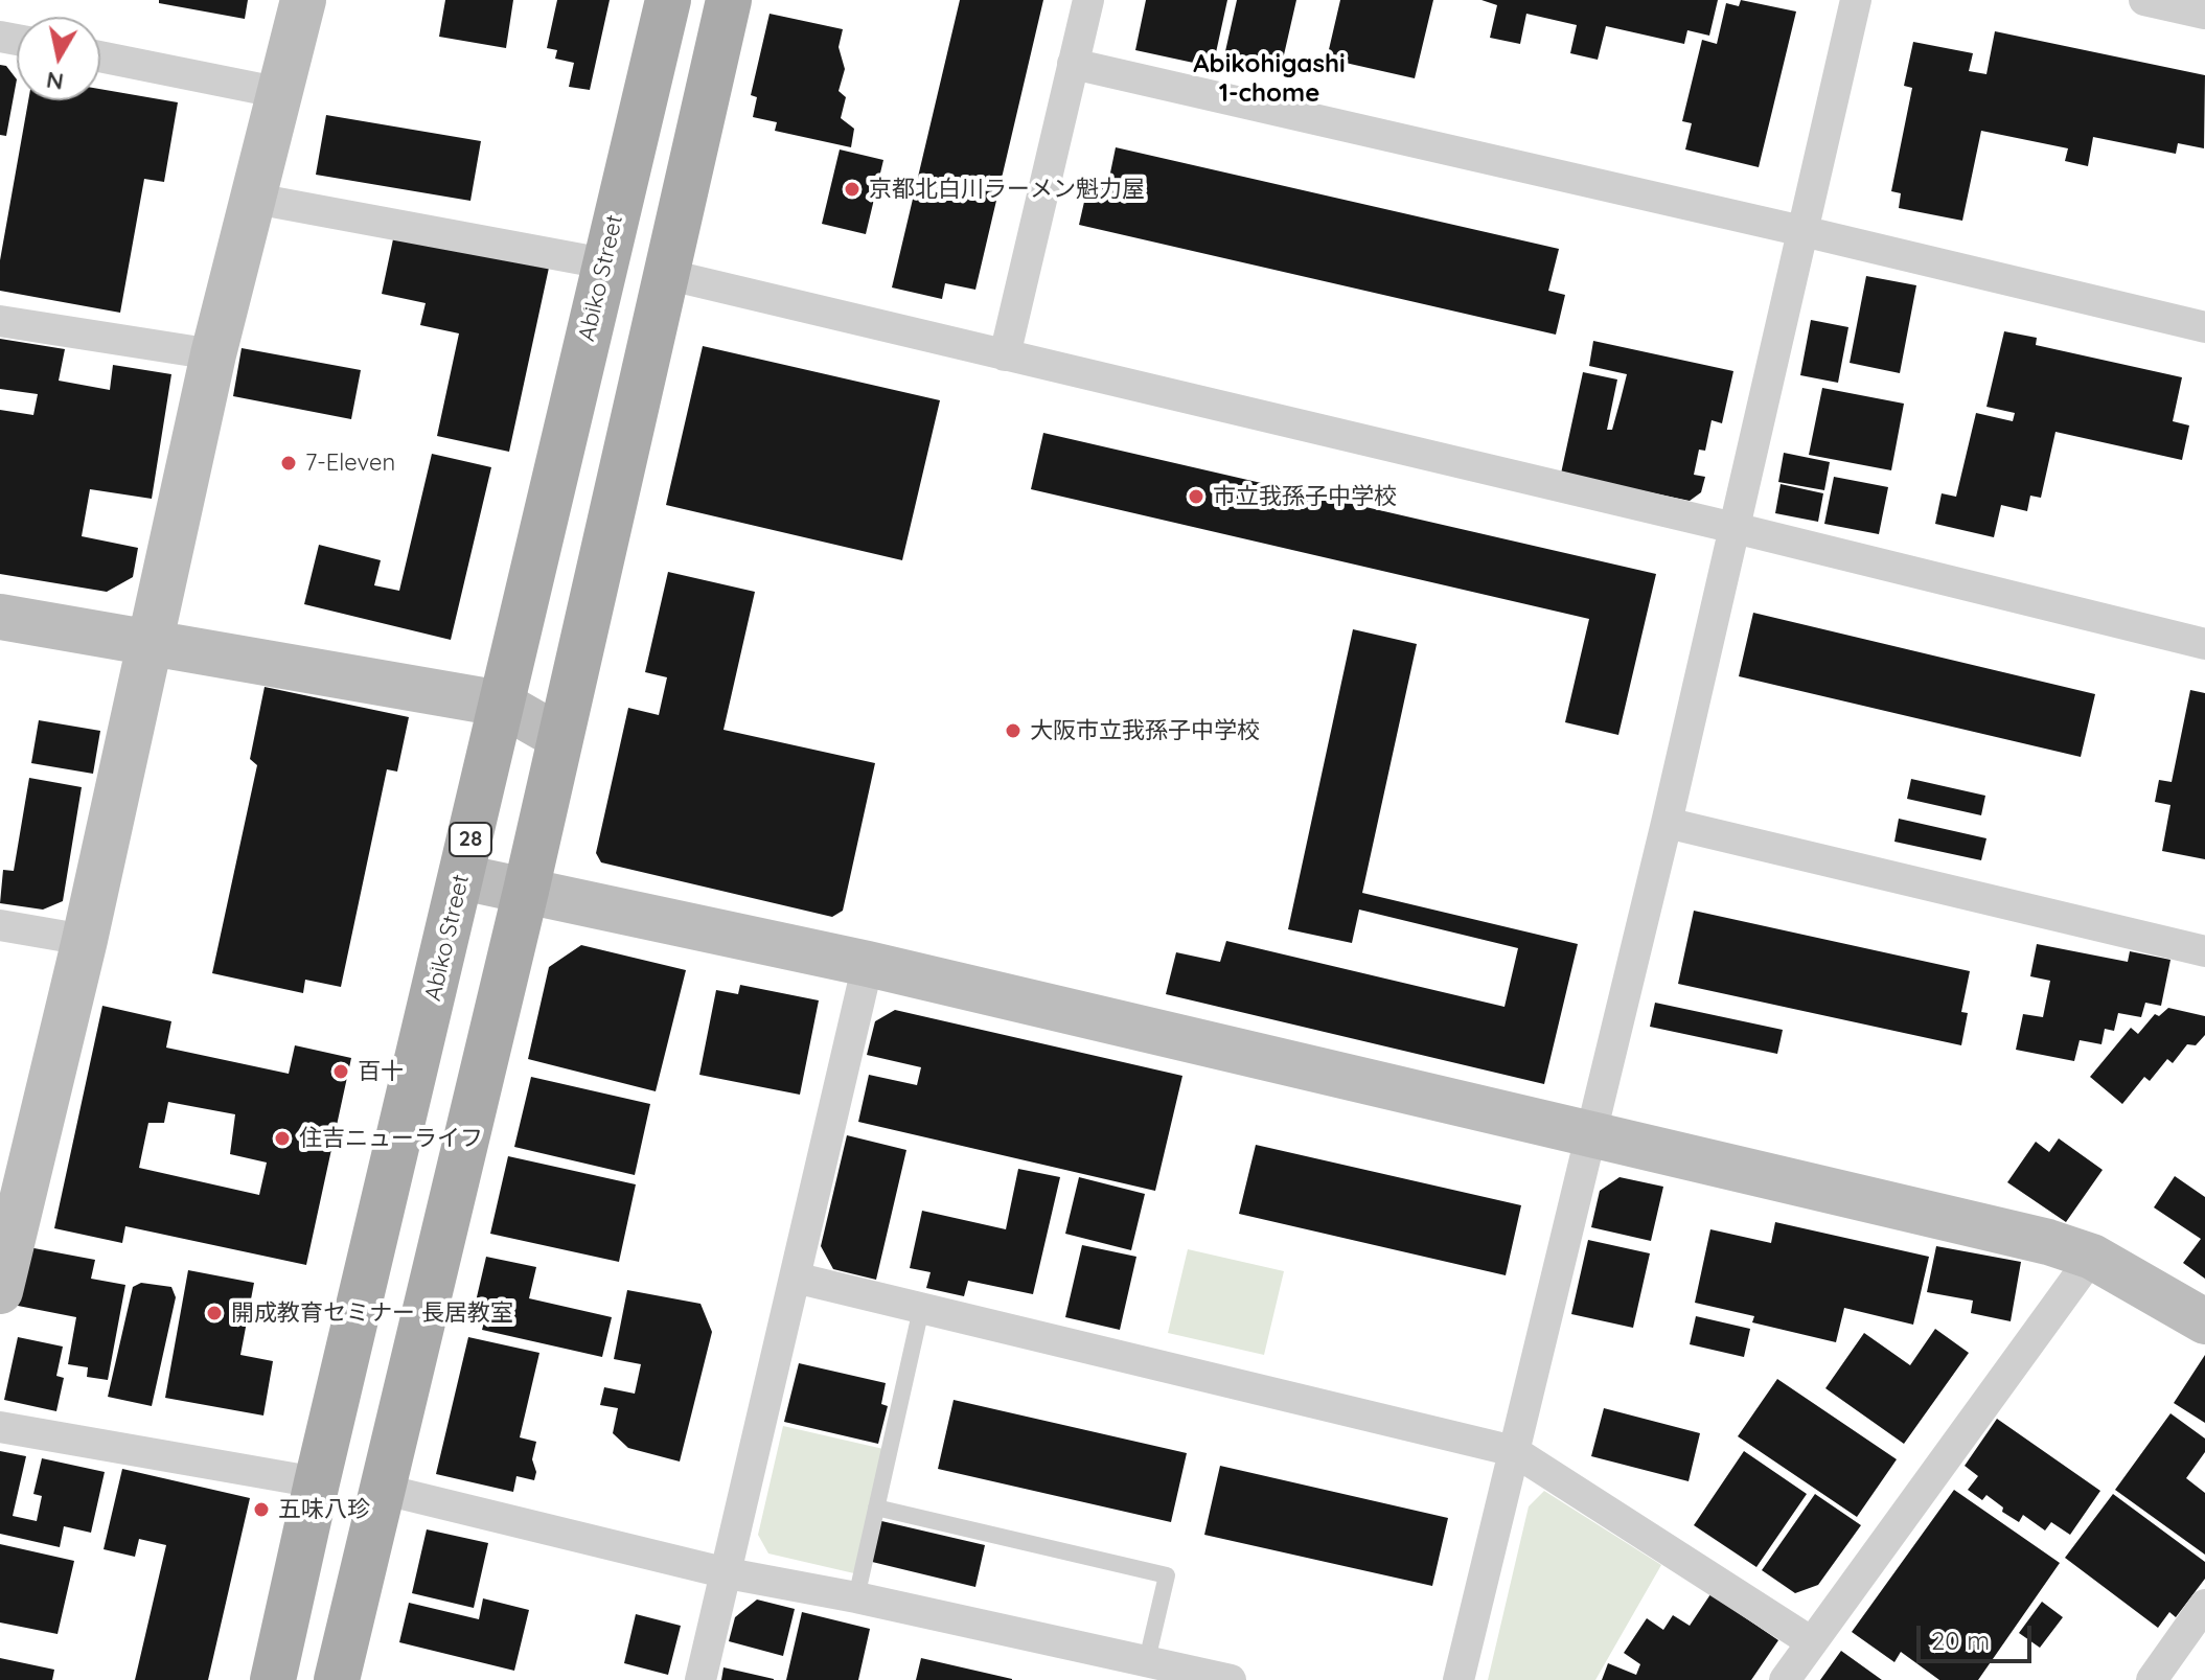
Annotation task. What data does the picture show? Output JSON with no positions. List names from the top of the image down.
{
  "streets": {
    "main road": ["Abiko Street", "28"]
  },
  "districts": ["Abikohigashi 1-chome"],
  "places": [
    "京都北白川ラーメン魁力屋",
    "7-Eleven",
    "市立我孫子中学校",
    "大阪市立我孫子中学校",
    "百十",
    "住吉ニューライフ",
    "開成教育セミナー 長居教室",
    "五味八珍"
  ],
  "scale_bar": "20 m",
  "north": "bottom"
}
